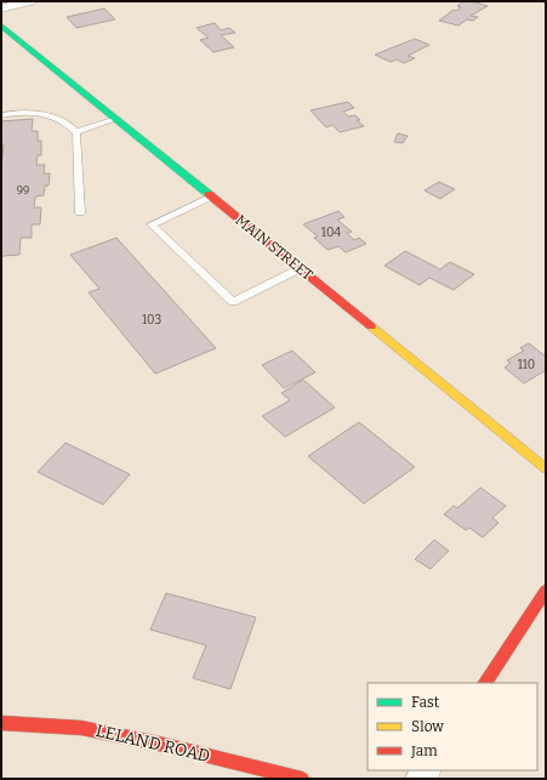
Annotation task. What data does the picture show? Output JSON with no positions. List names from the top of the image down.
{
  "streets": {
    "main road": ["MAIN STREET", "LELAND ROAD"]
  },
  "house_numbers": [
    "99",
    "104",
    "103",
    "110"
  ],
  "legend": ["Fast", "Slow", "Jam"]
}
